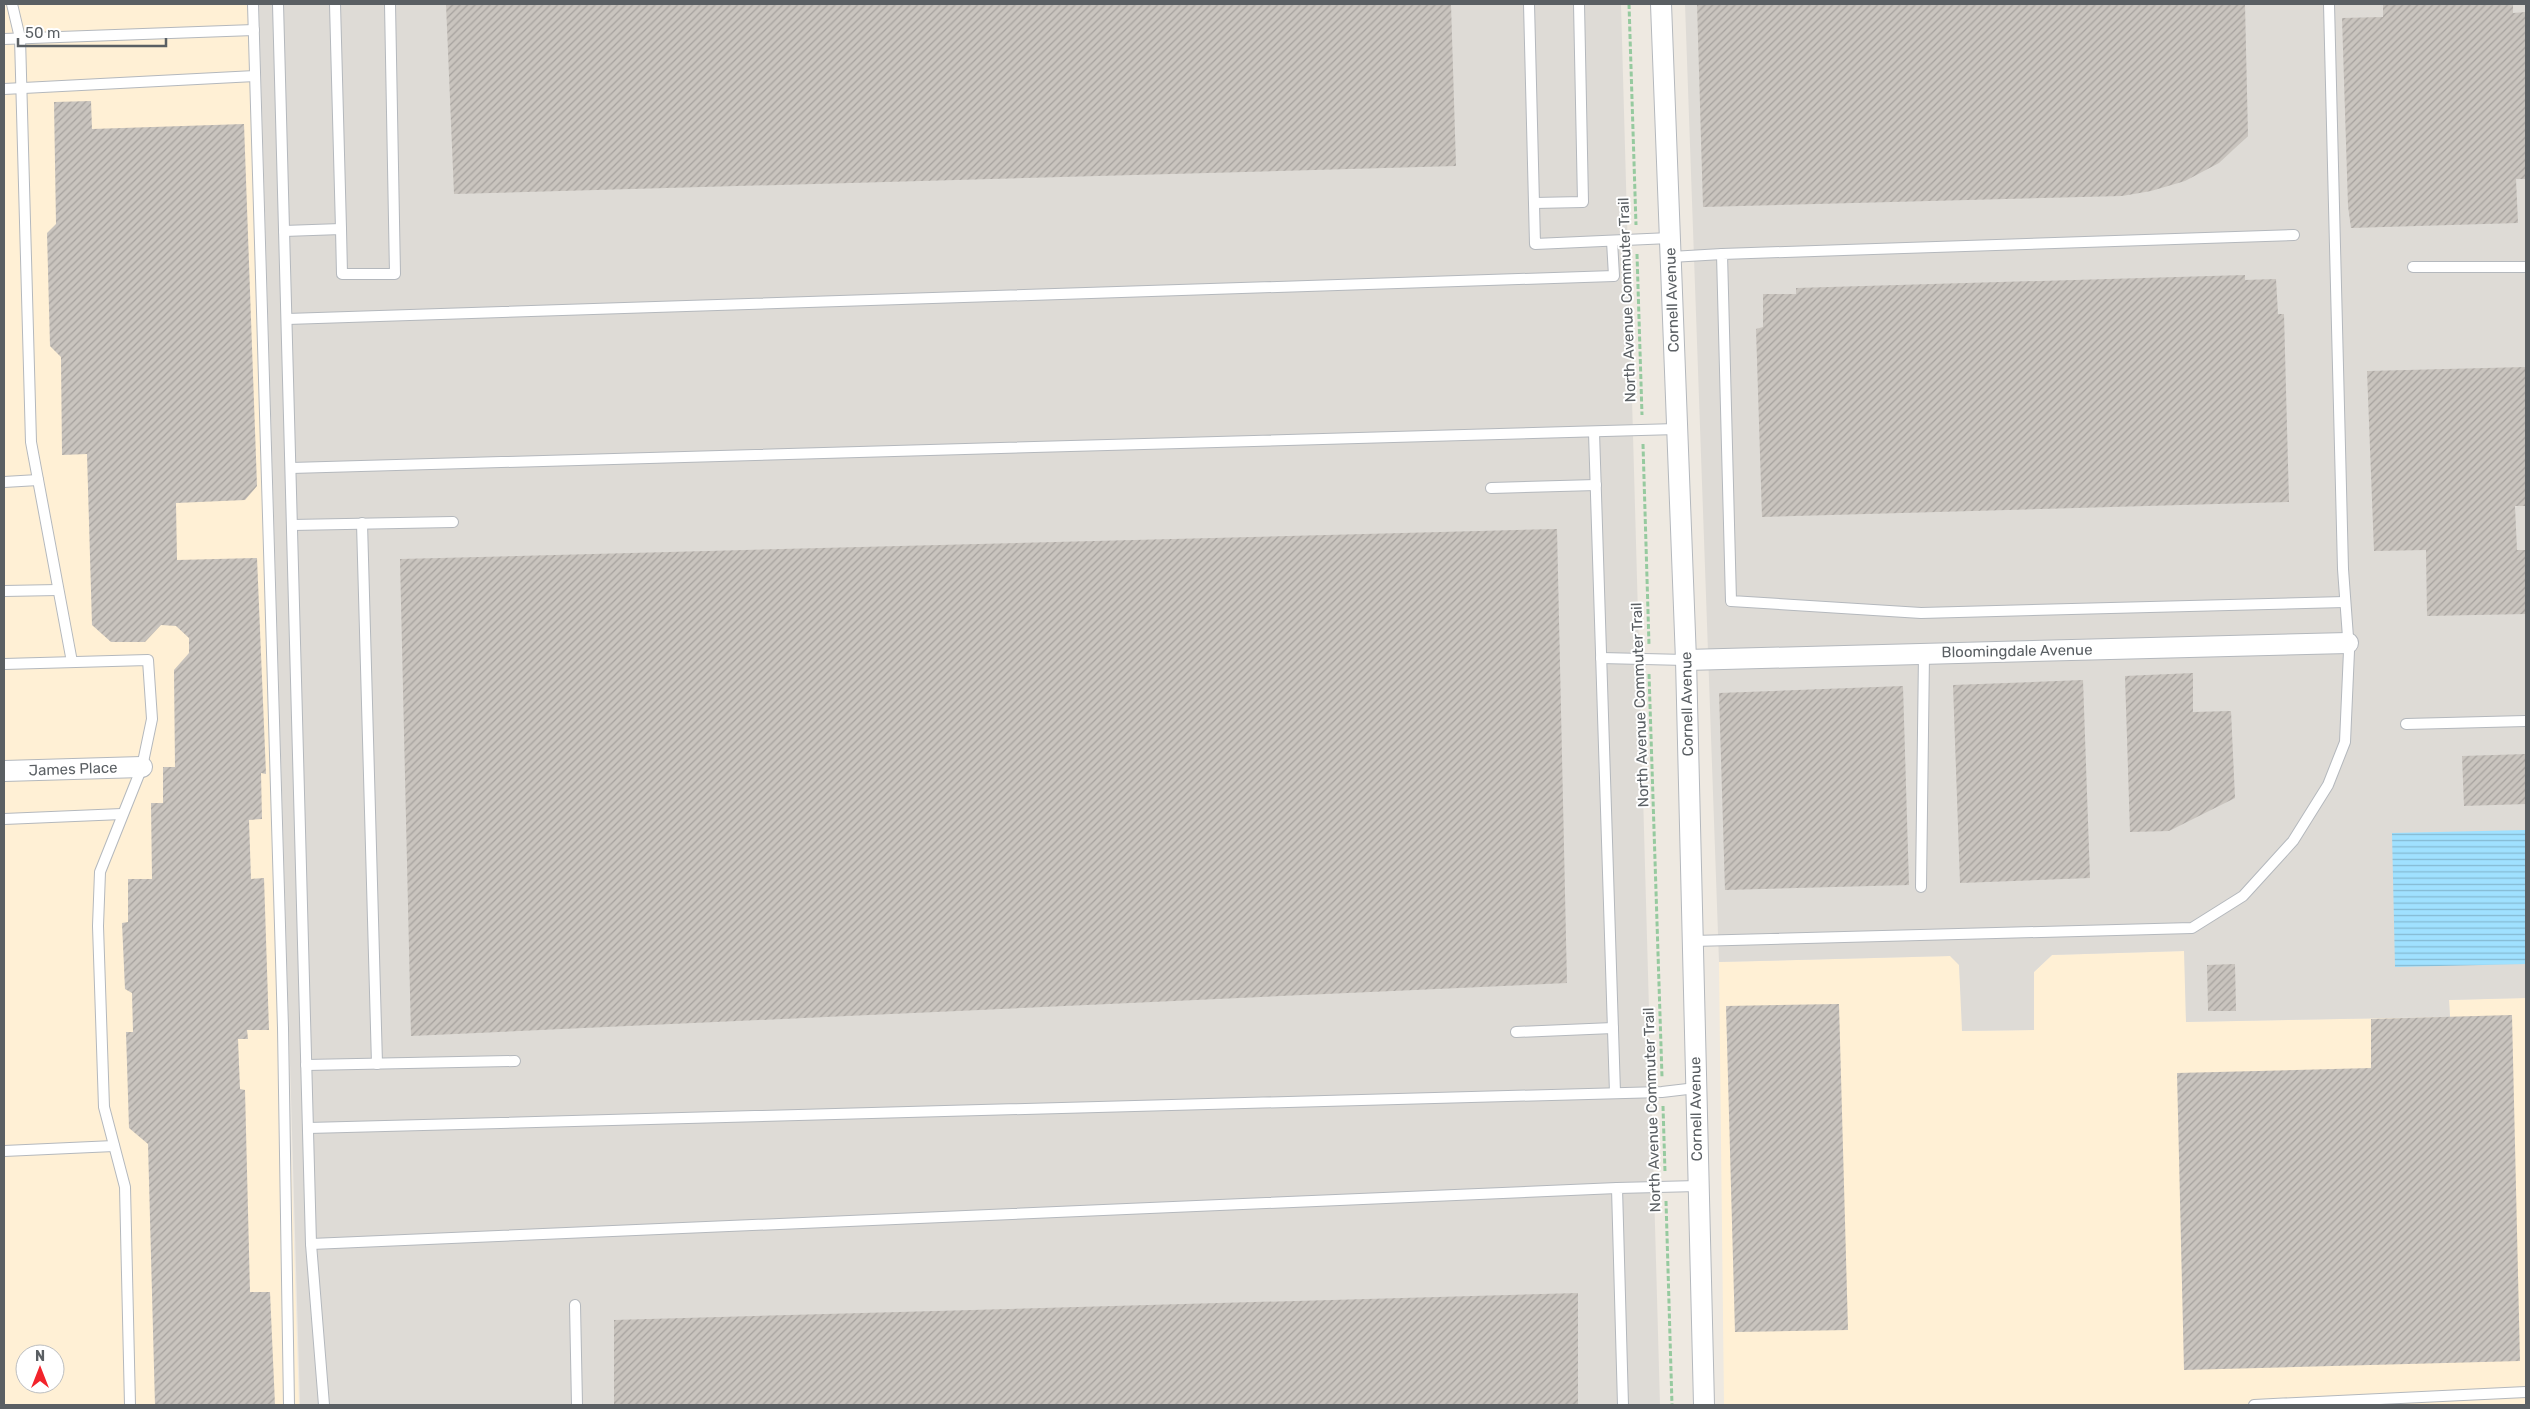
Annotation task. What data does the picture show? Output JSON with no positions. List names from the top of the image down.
{
  "streets": {
    "street": ["Cornell Avenue", "Bloomingdale Avenue", "James Place"],
    "path": ["North Avenue Commuter Trail"]
  },
  "crossings": [
    ["Cornell Avenue", "Bloomingdale Avenue"]
  ],
  "scale_bar": "50 m",
  "north": "top"
}
